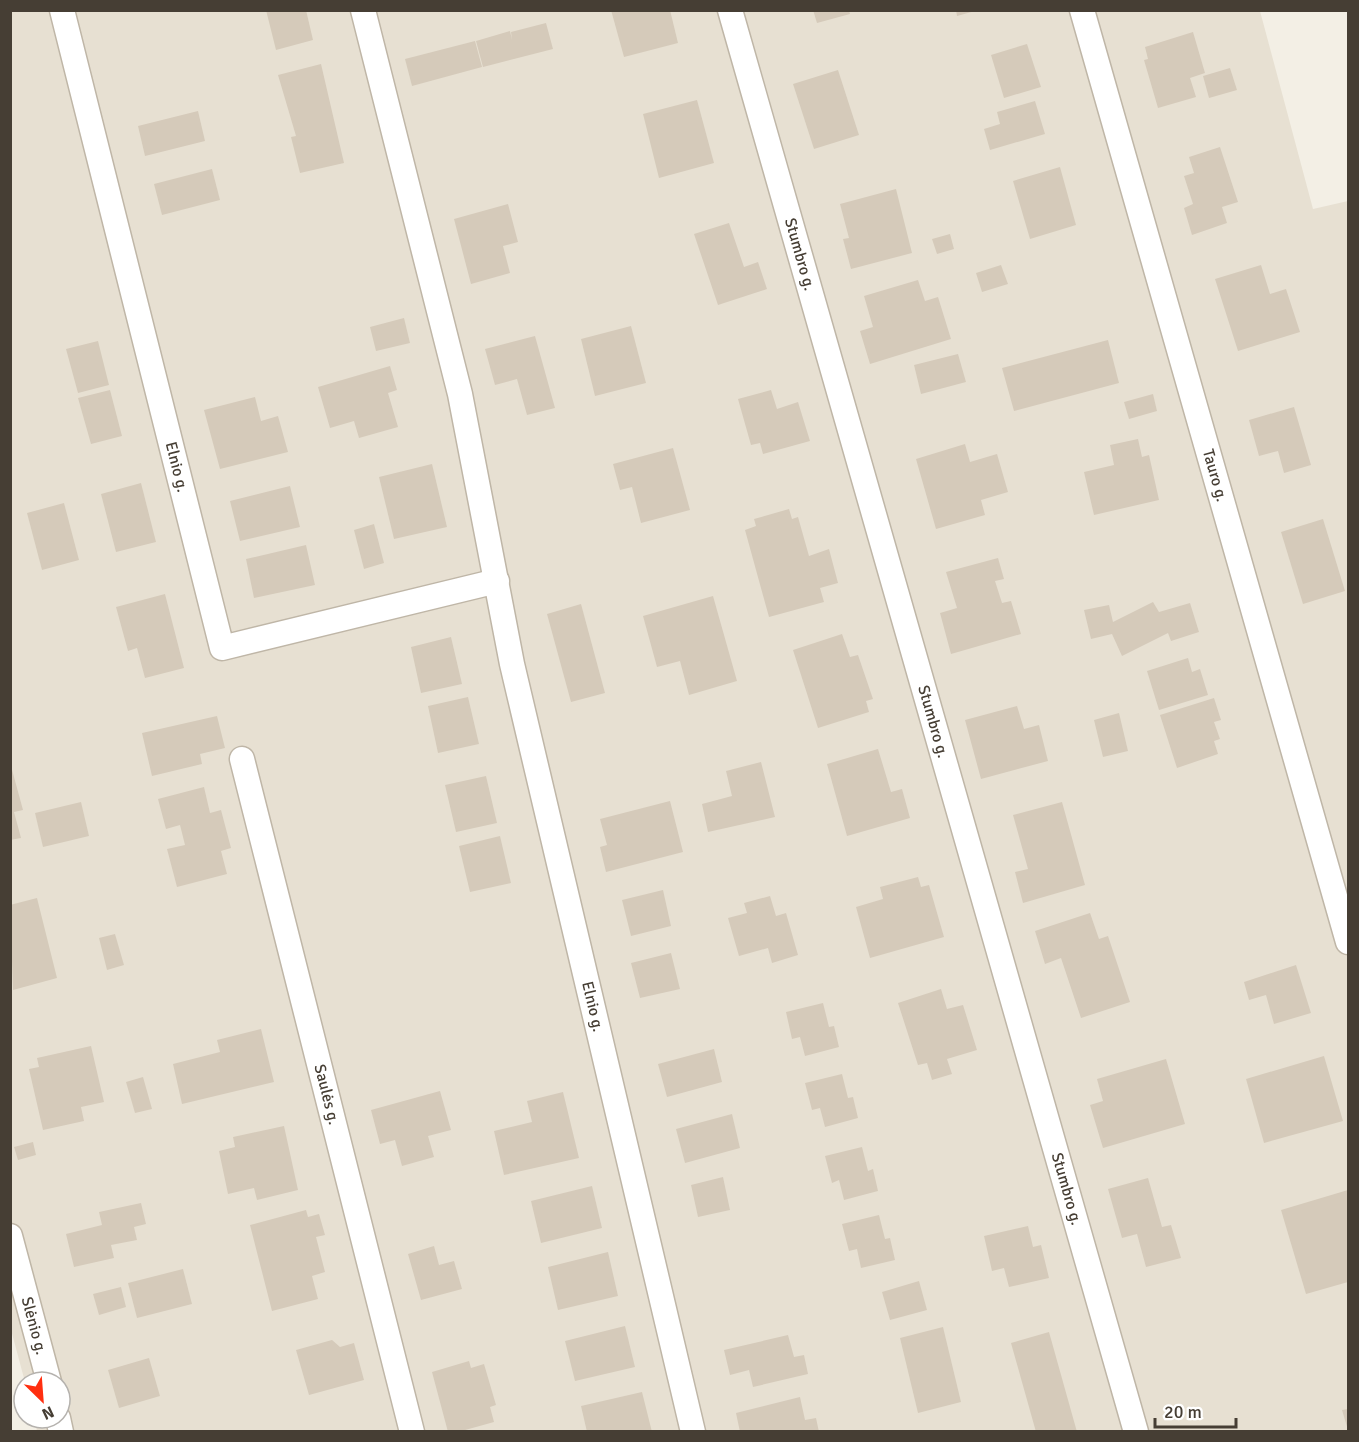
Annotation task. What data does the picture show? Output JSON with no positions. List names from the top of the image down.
{
  "streets": {
    "street": [
      "Stumbro g.",
      "Elnio g.",
      "Tauro g.",
      "Saulės g.",
      "Slėnio g."
    ]
  },
  "scale_bar": "20 m",
  "north": "bottom right"
}
